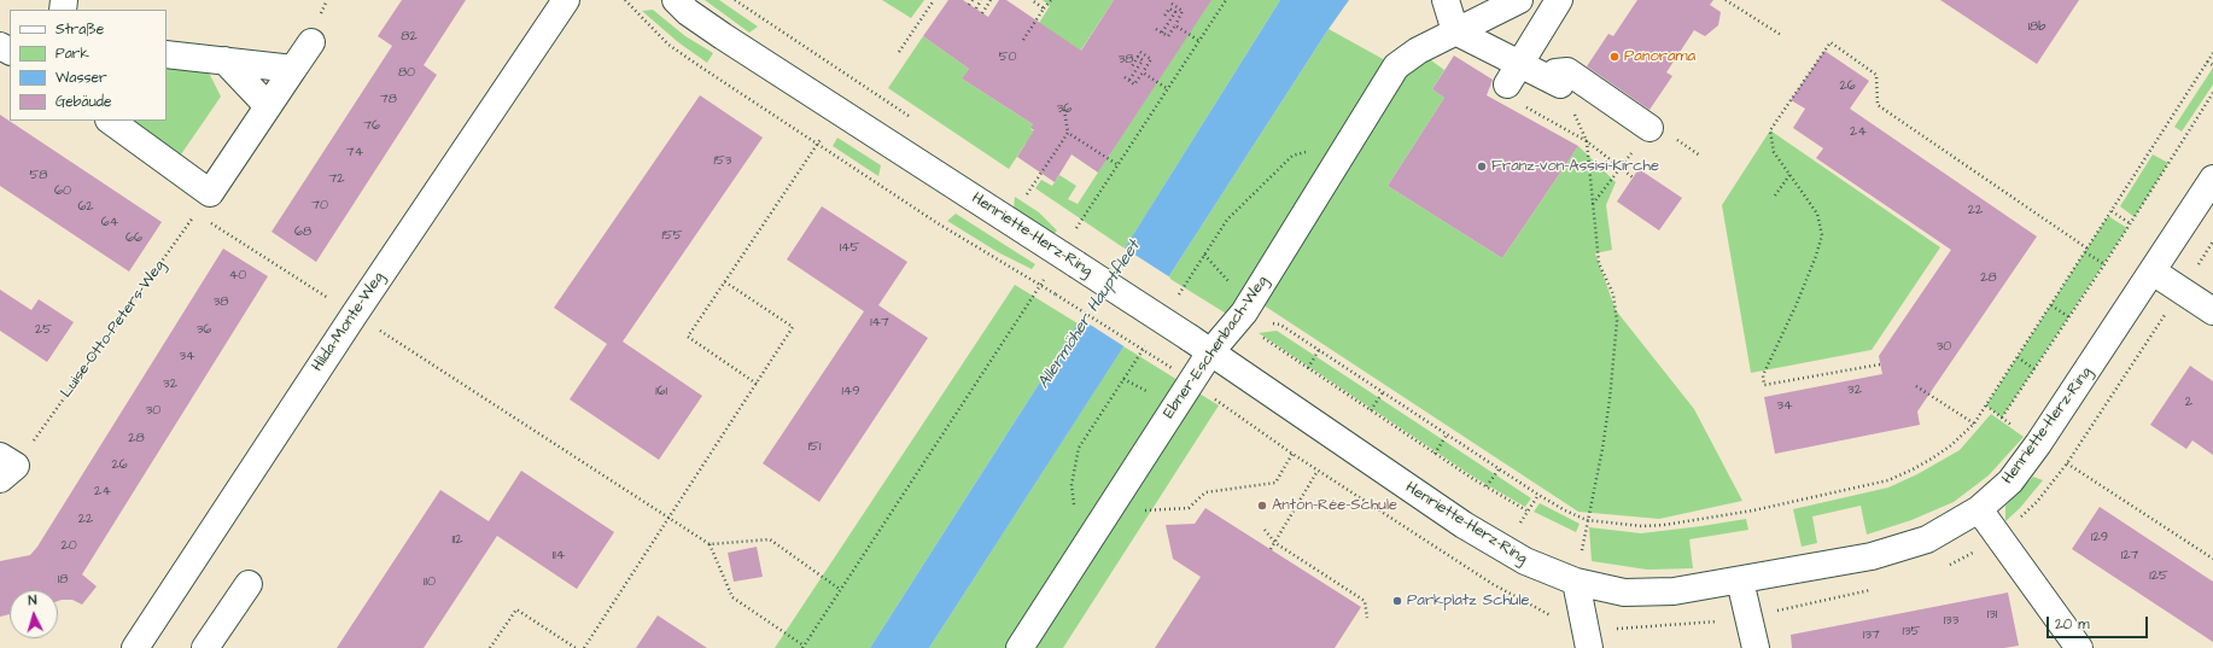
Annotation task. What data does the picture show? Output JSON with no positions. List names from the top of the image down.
{
  "streets": {
    "street": ["Henriette-Herz-Ring", "Hilda-Monte-Weg", "Ebner-Eschenbach-Weg"],
    "path": ["Luise-Otto-Peters-Weg"]
  },
  "crossings": [
    ["Henriette-Herz-Ring", "Ebner-Eschenbach-Weg"]
  ],
  "water": ["Allermöher Hauptfleet"],
  "places": [
    "Panorama",
    "Franz-von-Assisi-Kirche",
    "Anton-Rée-Schule",
    "Parkplatz Schule"
  ],
  "house_numbers": [
    "18b",
    "82",
    "50",
    "38",
    "80",
    "26",
    "78",
    "36",
    "76",
    "24",
    "74",
    "153",
    "58",
    "72",
    "60",
    "70",
    "62",
    "22",
    "64",
    "68",
    "155",
    "66",
    "145",
    "40",
    "28",
    "38",
    "147",
    "25",
    "36",
    "30",
    "34",
    "32",
    "32",
    "161",
    "149",
    "2",
    "34",
    "30",
    "28",
    "151",
    "26",
    "24",
    "22",
    "129",
    "112",
    "20",
    "114",
    "127",
    "125",
    "18",
    "110",
    "131",
    "133",
    "135",
    "137"
  ],
  "legend": [
    "Straße",
    "Park",
    "Wasser",
    "Gebäude"
  ],
  "scale_bar": "20 m",
  "north": "top"
}
